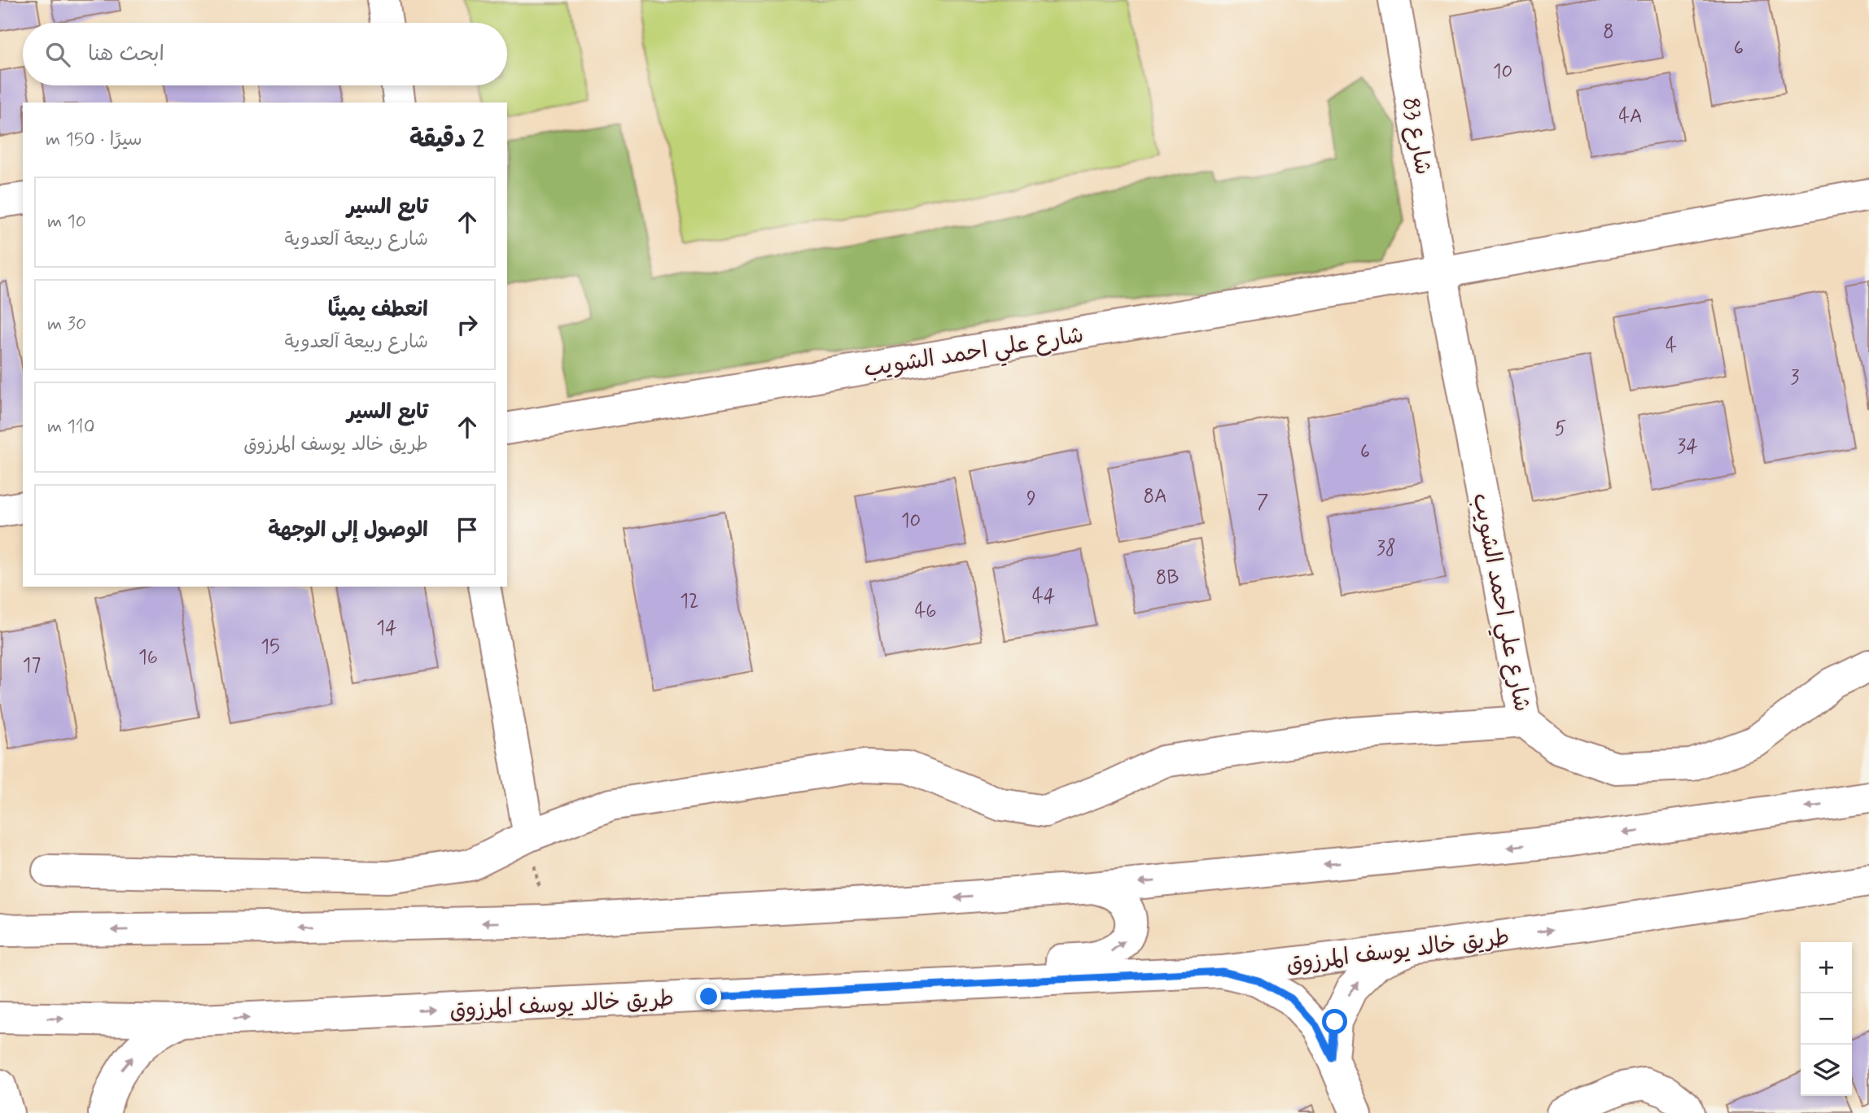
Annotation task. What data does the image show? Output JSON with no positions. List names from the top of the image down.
{
  "streets": {
    "main road": ["شارع 83", "شارع علي احمد الشويب", "طريق خالد يوسف المرزوق"]
  },
  "crossings": [
    ["شارع 83", "شارع علي احمد الشويب"]
  ],
  "house_numbers": [
    "8",
    "6",
    "10",
    "4A",
    "4",
    "3",
    "5",
    "34",
    "6",
    "8A",
    "9",
    "7",
    "10",
    "38",
    "8B",
    "44",
    "12",
    "46",
    "14",
    "15",
    "16",
    "17"
  ],
  "page": {
    "search": "ابحث هنا",
    "heading": ["2 دقيقة", "سيرًا · 150 m"],
    "list": [
      ["تابع السير", "شارع ربيعة آلعدوية", "10 m"],
      ["انعطف يمينًا", "شارع ربيعة آلعدوية", "30 m"],
      ["تابع السير", "طريق خالد يوسف المرزوق", "110 m"],
      "الوصول إلى الوجهة"
    ],
    "map_buttons": ["+", "−"]
  }
}
